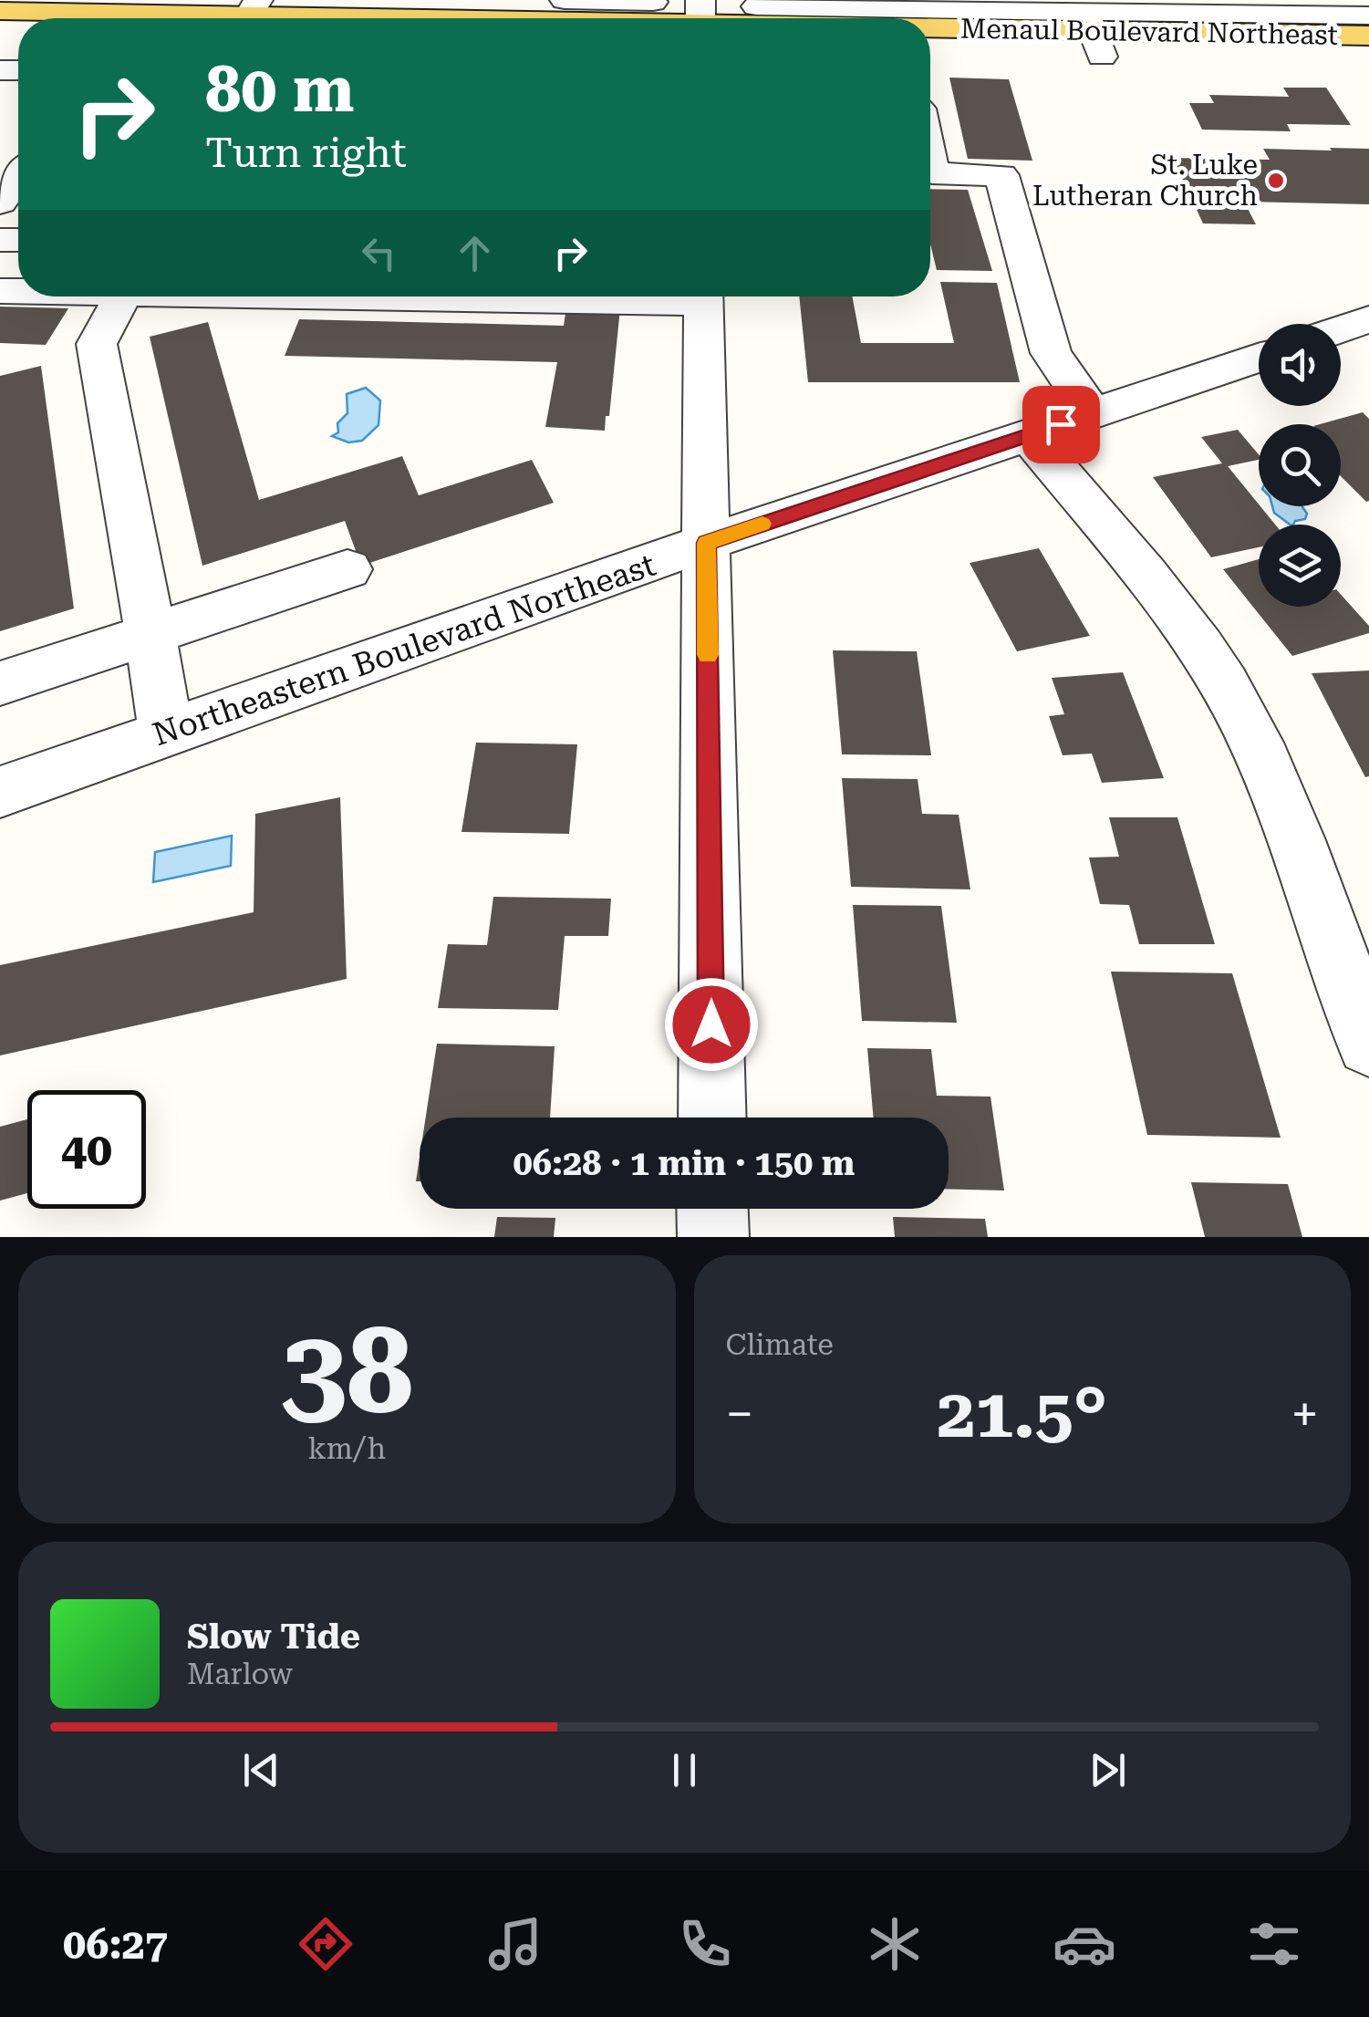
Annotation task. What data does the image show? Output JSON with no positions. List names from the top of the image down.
{
  "streets": {
    "main road": ["Menaul Boulevard Northeast"],
    "street": ["Northeastern Boulevard Northeast"]
  },
  "places": ["St. Luke Lutheran Church"],
  "page": {
    "turn": ["80 m", "Turn right"],
    "limit": "40",
    "trip": "06:28 · 1 min · 150 m",
    "tile": [
      ["38", "km/h"],
      "Climate"
    ],
    "heat": ["−", "21.5°", "+"],
    "song": ["Slow Tide", "Marlow"],
    "tabs": "06:27"
  }
}
